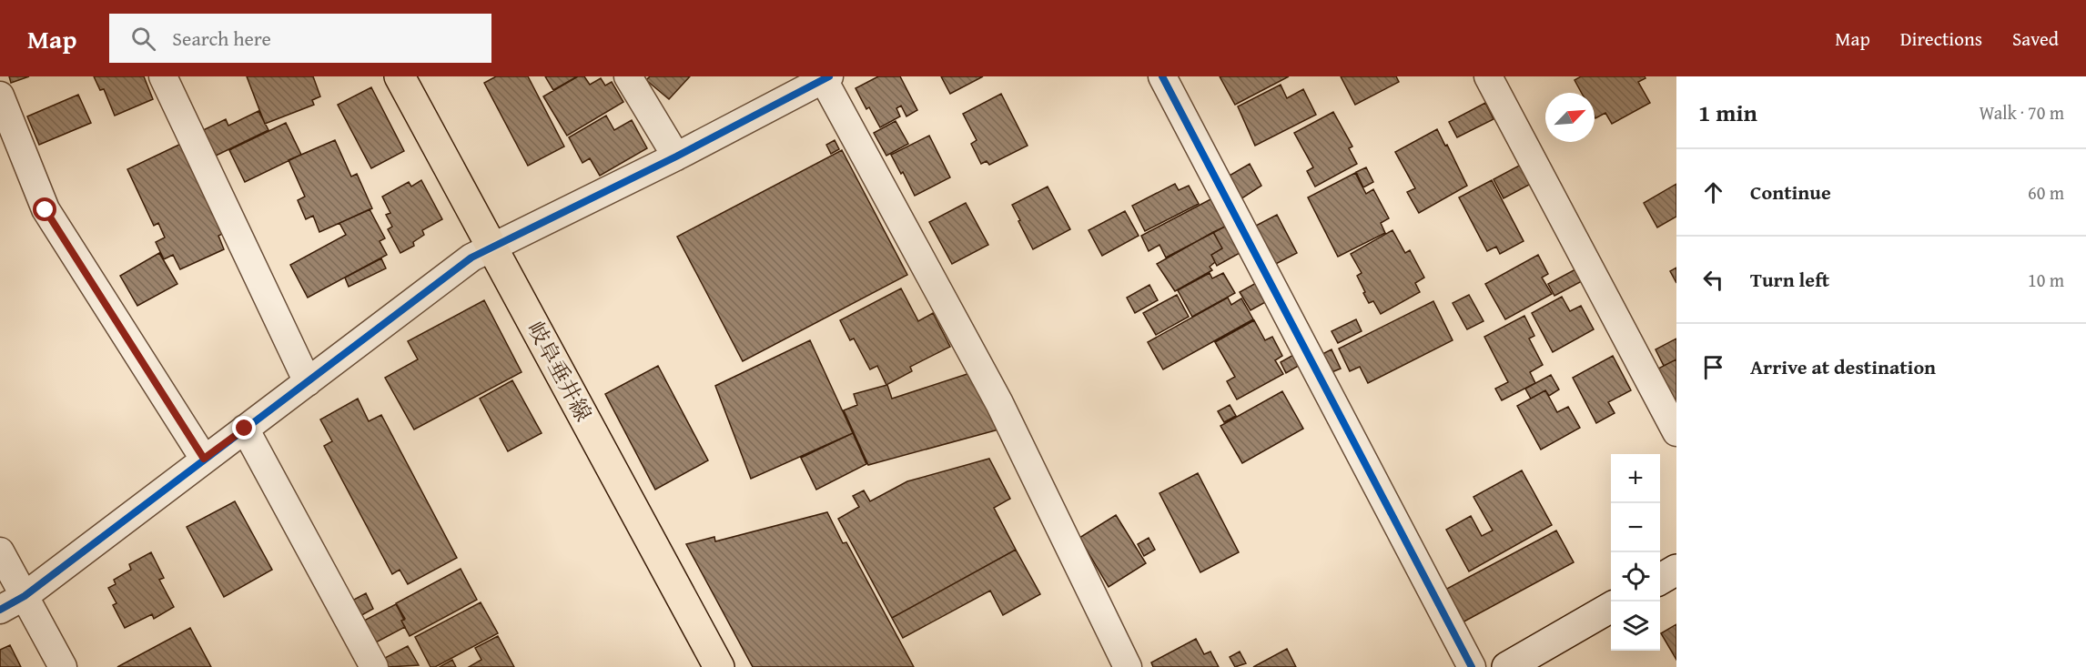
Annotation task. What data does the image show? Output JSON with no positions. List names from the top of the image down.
{
  "streets": {
    "main road": ["岐阜垂井線"]
  },
  "north": "top right",
  "page": {
    "header": "Map",
    "search": "Search here",
    "nav": ["Map", "Directions", "Saved"],
    "heading": ["1 min", "Walk · 70 m"],
    "list": [
      ["Continue", "60 m"],
      ["Turn left", "10 m"],
      "Arrive at destination"
    ],
    "map_buttons": ["+", "−"]
  }
}
